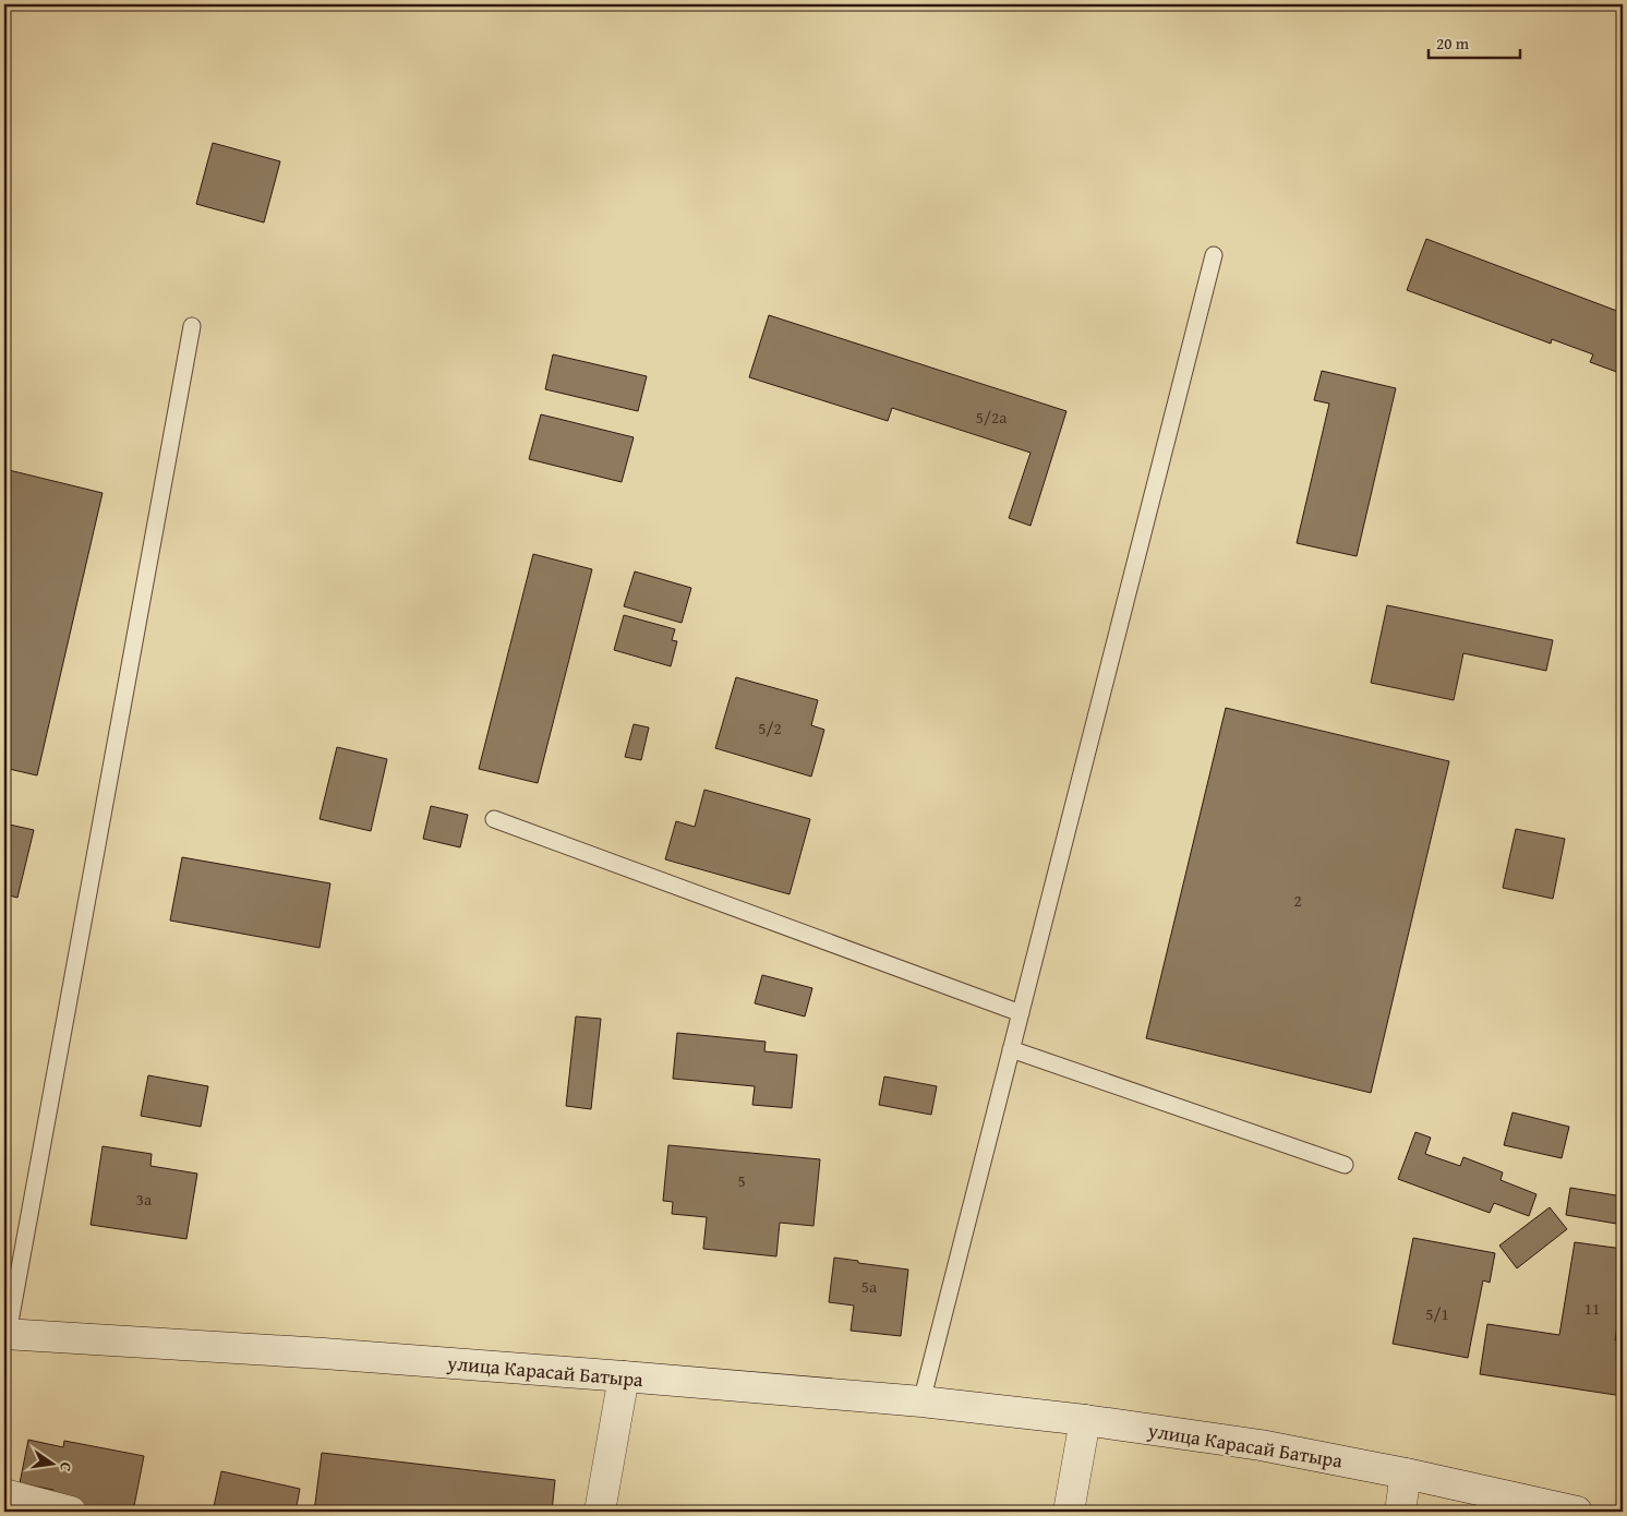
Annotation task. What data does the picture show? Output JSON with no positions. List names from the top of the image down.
{
  "streets": {
    "main road": ["улица Карасай Батыра"]
  },
  "house_numbers": [
    "5/2а",
    "5/2",
    "2",
    "5",
    "3а",
    "5а",
    "11",
    "5/1"
  ],
  "scale_bar": "20 m",
  "north": "right"
}
